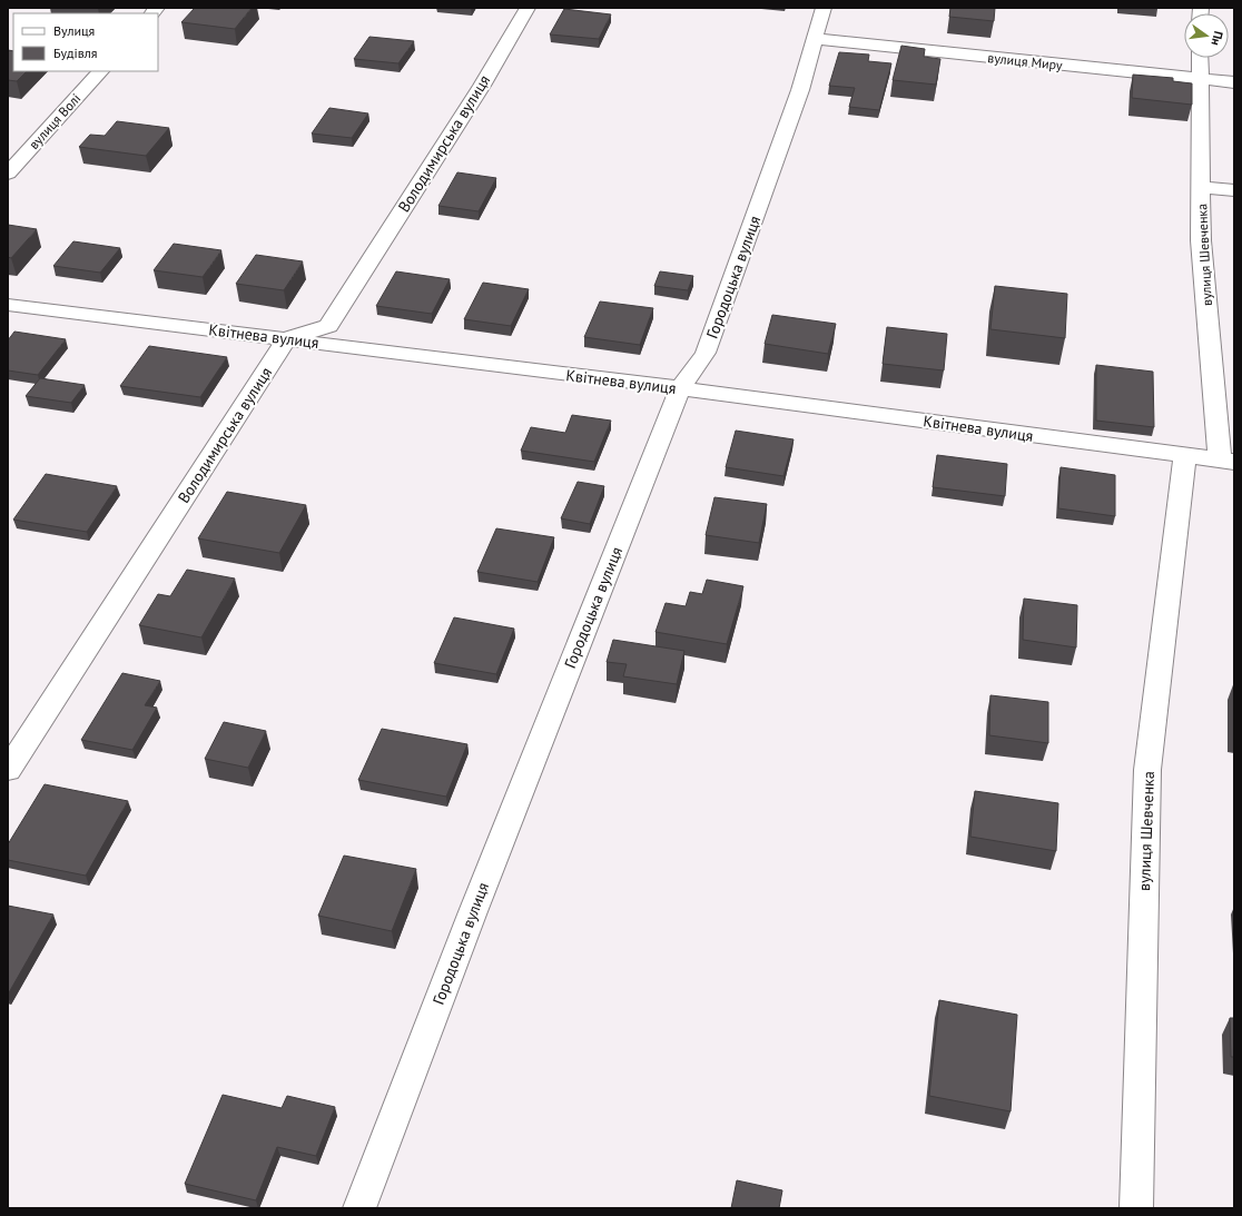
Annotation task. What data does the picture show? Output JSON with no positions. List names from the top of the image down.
{
  "streets": {
    "street": [
      "вулиця Миру",
      "вулиця Волі",
      "Володимирська вулиця",
      "вулиця Шевченка",
      "Городоцька вулиця",
      "Квітнева вулиця"
    ]
  },
  "crossings": [
    ["вулиця Миру", "вулиця Шевченка"],
    ["вулиця Миру", "Городоцька вулиця"],
    ["Володимирська вулиця", "Квітнева вулиця"],
    ["вулиця Шевченка", "Квітнева вулиця"],
    ["Городоцька вулиця", "Квітнева вулиця"]
  ],
  "legend": ["Вулиця", "Будівля"],
  "north": "right"
}
